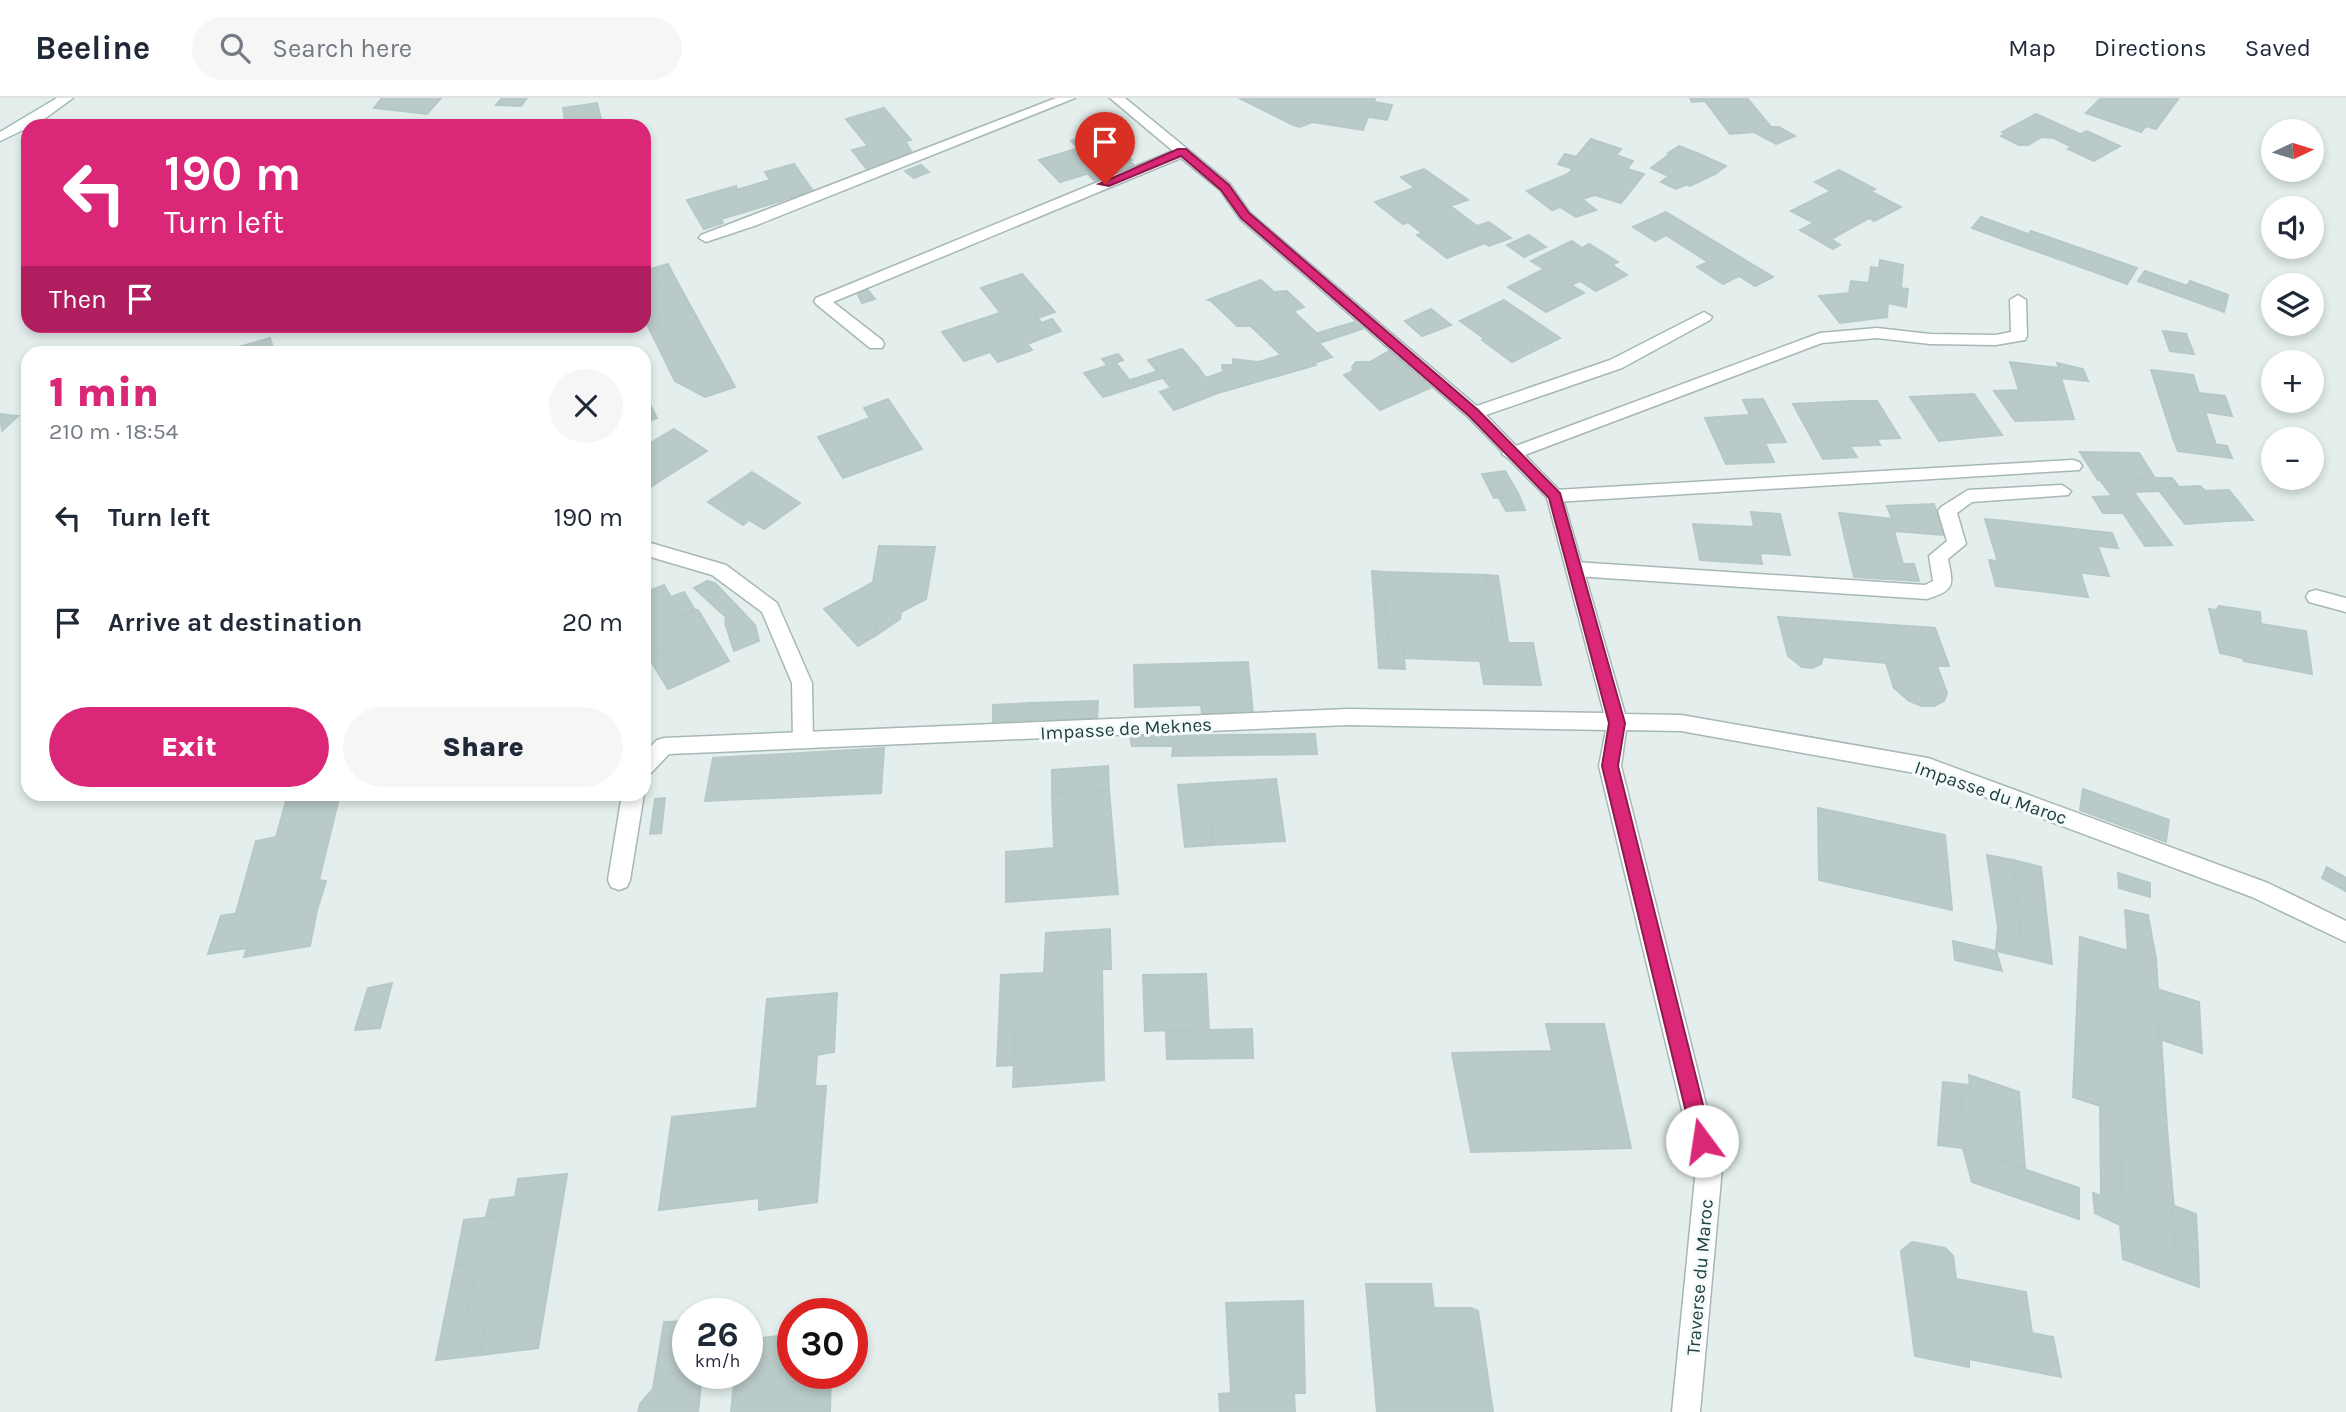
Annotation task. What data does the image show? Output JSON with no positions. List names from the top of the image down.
{
  "streets": {
    "street": ["Impasse de Meknes", "Impasse du Maroc", "Traverse du Maroc"]
  },
  "crossings": [
    ["Impasse de Meknes", "Impasse du Maroc"],
    ["Impasse de Meknes", "Traverse du Maroc"],
    ["Impasse du Maroc", "Traverse du Maroc"]
  ],
  "north": "right",
  "page": {
    "header": "Beeline",
    "search": "Search here",
    "nav": ["Map", "Directions", "Saved"],
    "map_buttons": ["+", "−"],
    "turn": ["190 m", "Turn left"],
    "then": "Then",
    "heading": ["1 min", "210 m · 18:54"],
    "list": [
      {
        "name": "Turn left",
        "value": "190 m"
      },
      {
        "name": "Arrive at destination",
        "value": "20 m"
      }
    ],
    "buttons": ["Exit", "Share"],
    "speed": "26 km/h",
    "limit": "30"
  }
}
